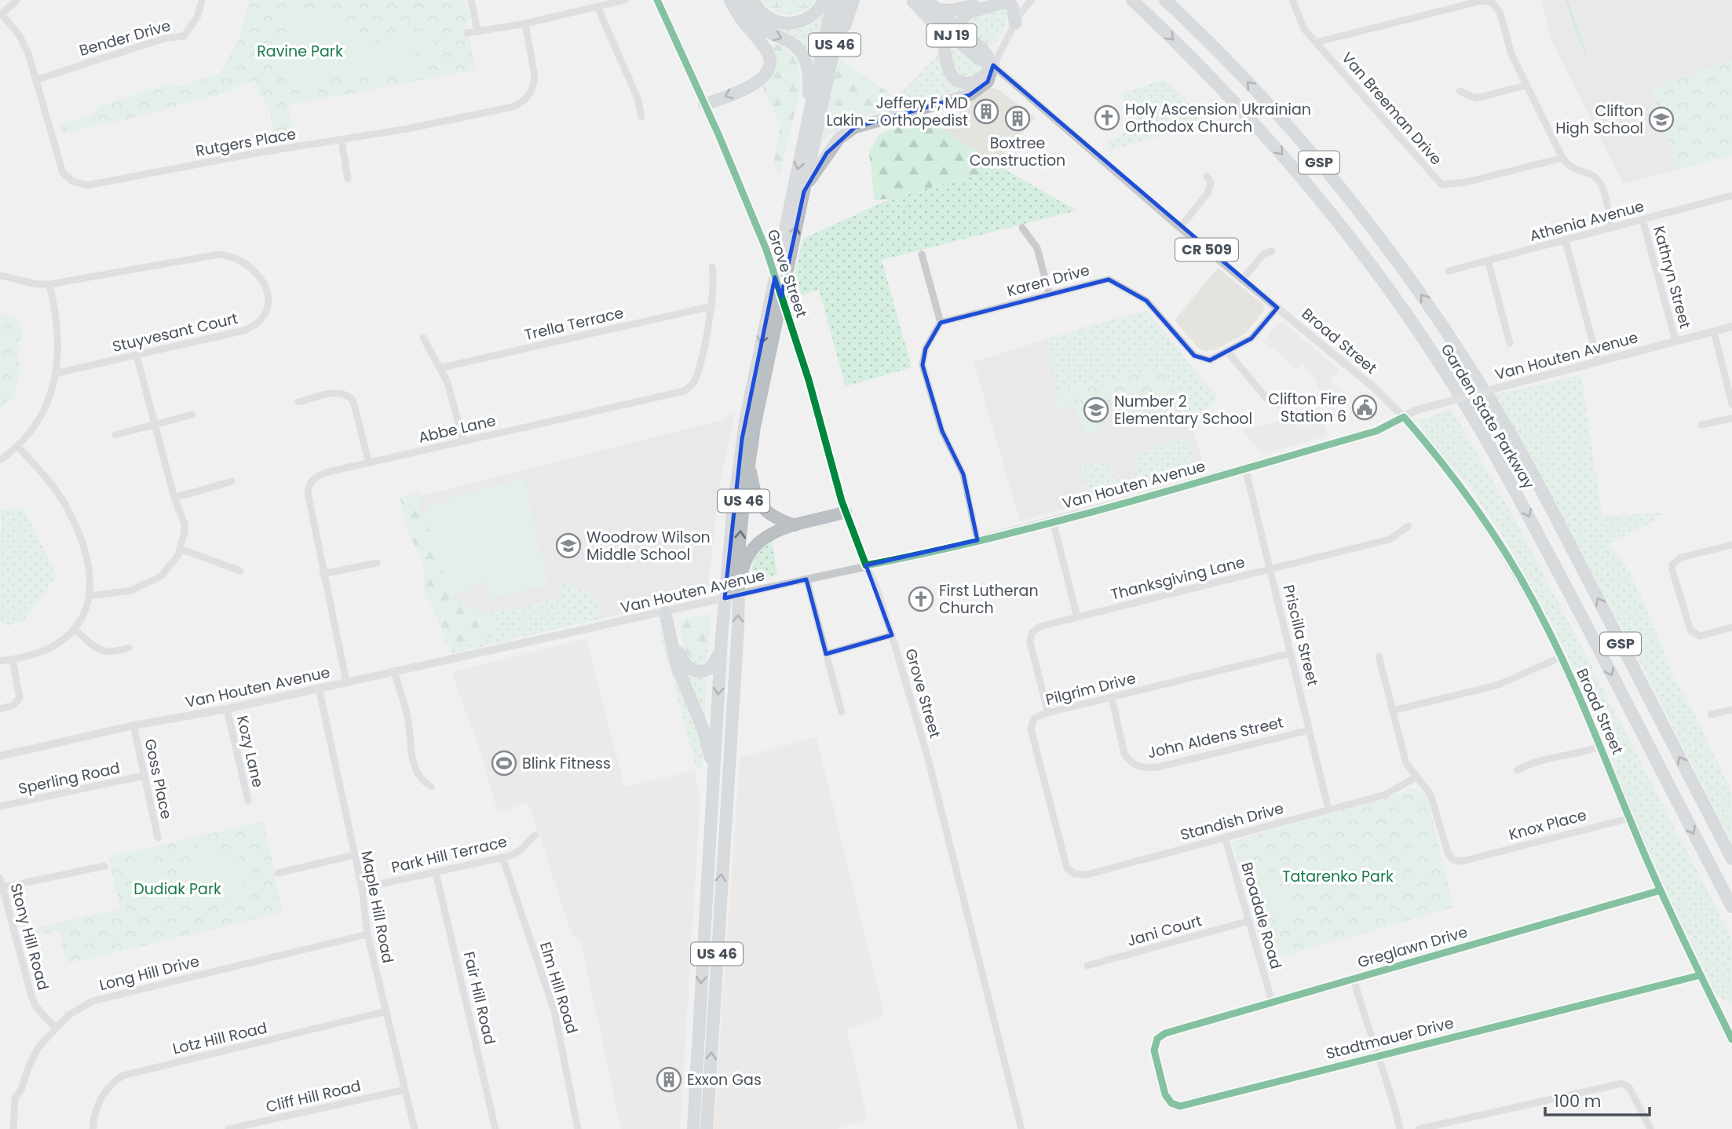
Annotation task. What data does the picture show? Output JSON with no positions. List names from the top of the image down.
{
  "streets": {
    "highway": [
      "NJ 19",
      "US 46",
      "GSP",
      "Garden State Parkway"
    ],
    "main road": [
      "CR 509",
      "Grove Street",
      "Broad Street",
      "Van Houten Avenue"
    ],
    "street": [
      "Bender Drive",
      "Van Breeman Drive",
      "Rutgers Place",
      "Athenia Avenue",
      "Kathryn Street",
      "Karen Drive",
      "Trella Terrace",
      "Stuyvesant Court",
      "Abbe Lane",
      "Thanksgiving Lane",
      "Priscilla Street",
      "Pilgrim Drive",
      "John Aldens Street",
      "Kozy Lane",
      "Sperling Road",
      "Goss Place",
      "Standish Drive",
      "Knox Place",
      "Park Hill Terrace",
      "Maple Hill Road",
      "Broadale Road",
      "Jani Court",
      "Stony Hill Road",
      "Greglawn Drive",
      "Long Hill Drive",
      "Elm Hill Road",
      "Fair Hill Road",
      "Lotz Hill Road",
      "Stadtmauer Drive",
      "Cliff Hill Road"
    ]
  },
  "crossings": [
    ["NJ 19", "Broad Street"],
    ["Bender Drive", "Rutgers Place"],
    ["Athenia Avenue", "Kathryn Street"],
    ["Grove Street", "Van Houten Avenue"],
    ["Kathryn Street", "Van Houten Avenue"],
    ["Karen Drive", "Broad Street"],
    ["Trella Terrace", "Abbe Lane"],
    ["Broad Street", "Van Houten Avenue"],
    ["Broad Street", "Knox Place"],
    ["Broad Street", "Greglawn Drive"],
    ["Broad Street", "Stadtmauer Drive"],
    ["Van Houten Avenue", "Abbe Lane"],
    ["Van Houten Avenue", "Priscilla Street"],
    ["Van Houten Avenue", "Kozy Lane"],
    ["Van Houten Avenue", "Goss Place"],
    ["Van Houten Avenue", "Maple Hill Road"],
    ["Thanksgiving Lane", "Priscilla Street"],
    ["Thanksgiving Lane", "Pilgrim Drive"],
    ["Priscilla Street", "Pilgrim Drive"],
    ["Priscilla Street", "John Aldens Street"],
    ["Priscilla Street", "Standish Drive"],
    ["Pilgrim Drive", "John Aldens Street"],
    ["Pilgrim Drive", "Standish Drive"],
    ["Sperling Road", "Goss Place"],
    ["Standish Drive", "Knox Place"],
    ["Standish Drive", "Broadale Road"],
    ["Park Hill Terrace", "Maple Hill Road"],
    ["Park Hill Terrace", "Elm Hill Road"],
    ["Park Hill Terrace", "Fair Hill Road"],
    ["Maple Hill Road", "Long Hill Drive"],
    ["Maple Hill Road", "Lotz Hill Road"],
    ["Maple Hill Road", "Cliff Hill Road"],
    ["Broadale Road", "Jani Court"],
    ["Broadale Road", "Greglawn Drive"],
    ["Stony Hill Road", "Long Hill Drive"],
    ["Greglawn Drive", "Stadtmauer Drive"]
  ],
  "parks": ["Ravine Park", "Tatarenko Park", "Dudiak Park"],
  "places": {
    "building": ["Jeffery F, MD Lakin - Orthopedist", "Boxtree Construction", "Exxon Gas"],
    "church": ["Holy Ascension Ukrainian Orthodox Church", "First Lutheran Church"],
    "school or university": ["Clifton High School", "Number 2 Elementary School", "Woodrow Wilson Middle School"],
    "public building": ["Clifton Fire Station 6"],
    "sports": ["Blink Fitness"]
  },
  "scale_bar": "100 m"
}
